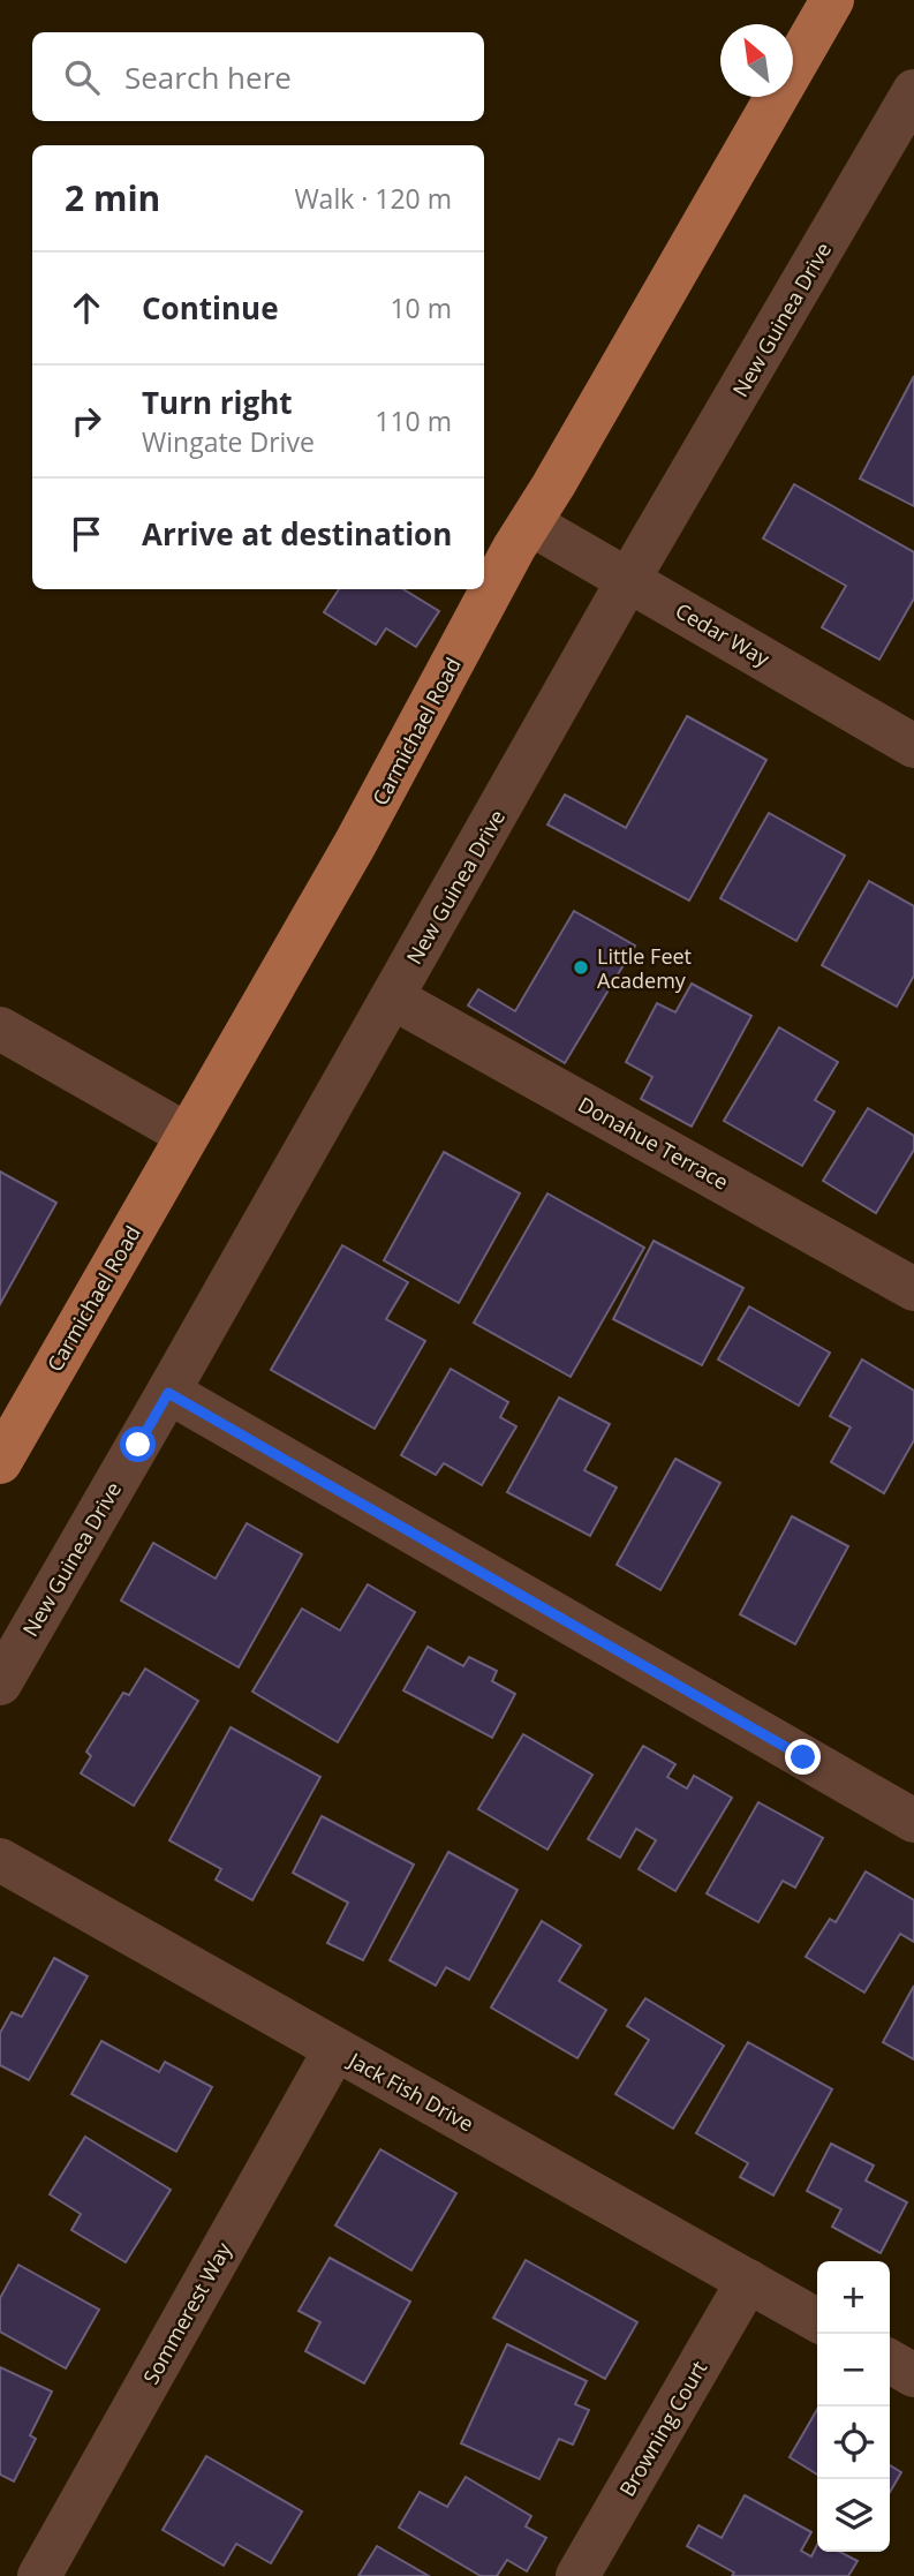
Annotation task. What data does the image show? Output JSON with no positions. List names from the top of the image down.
{
  "streets": {
    "main road": ["Carmichael Road"],
    "street": [
      "New Guinea Drive",
      "Cedar Way",
      "Donahue Terrace",
      "Jack Fish Drive",
      "Sommerest Way",
      "Browning Court"
    ]
  },
  "crossings": [
    ["New Guinea Drive", "Cedar Way"],
    ["New Guinea Drive", "Donahue Terrace"],
    ["Cedar Way", "Carmichael Road"],
    ["Jack Fish Drive", "Sommerest Way"],
    ["Jack Fish Drive", "Browning Court"]
  ],
  "places": ["Little Feet Academy"],
  "north": "top left",
  "page": {
    "search": "Search here",
    "heading": ["2 min", "Walk · 120 m"],
    "list": [
      ["Continue", "10 m"],
      ["Turn right", "Wingate Drive", "110 m"],
      "Arrive at destination"
    ],
    "map_buttons": ["+", "−"]
  }
}
